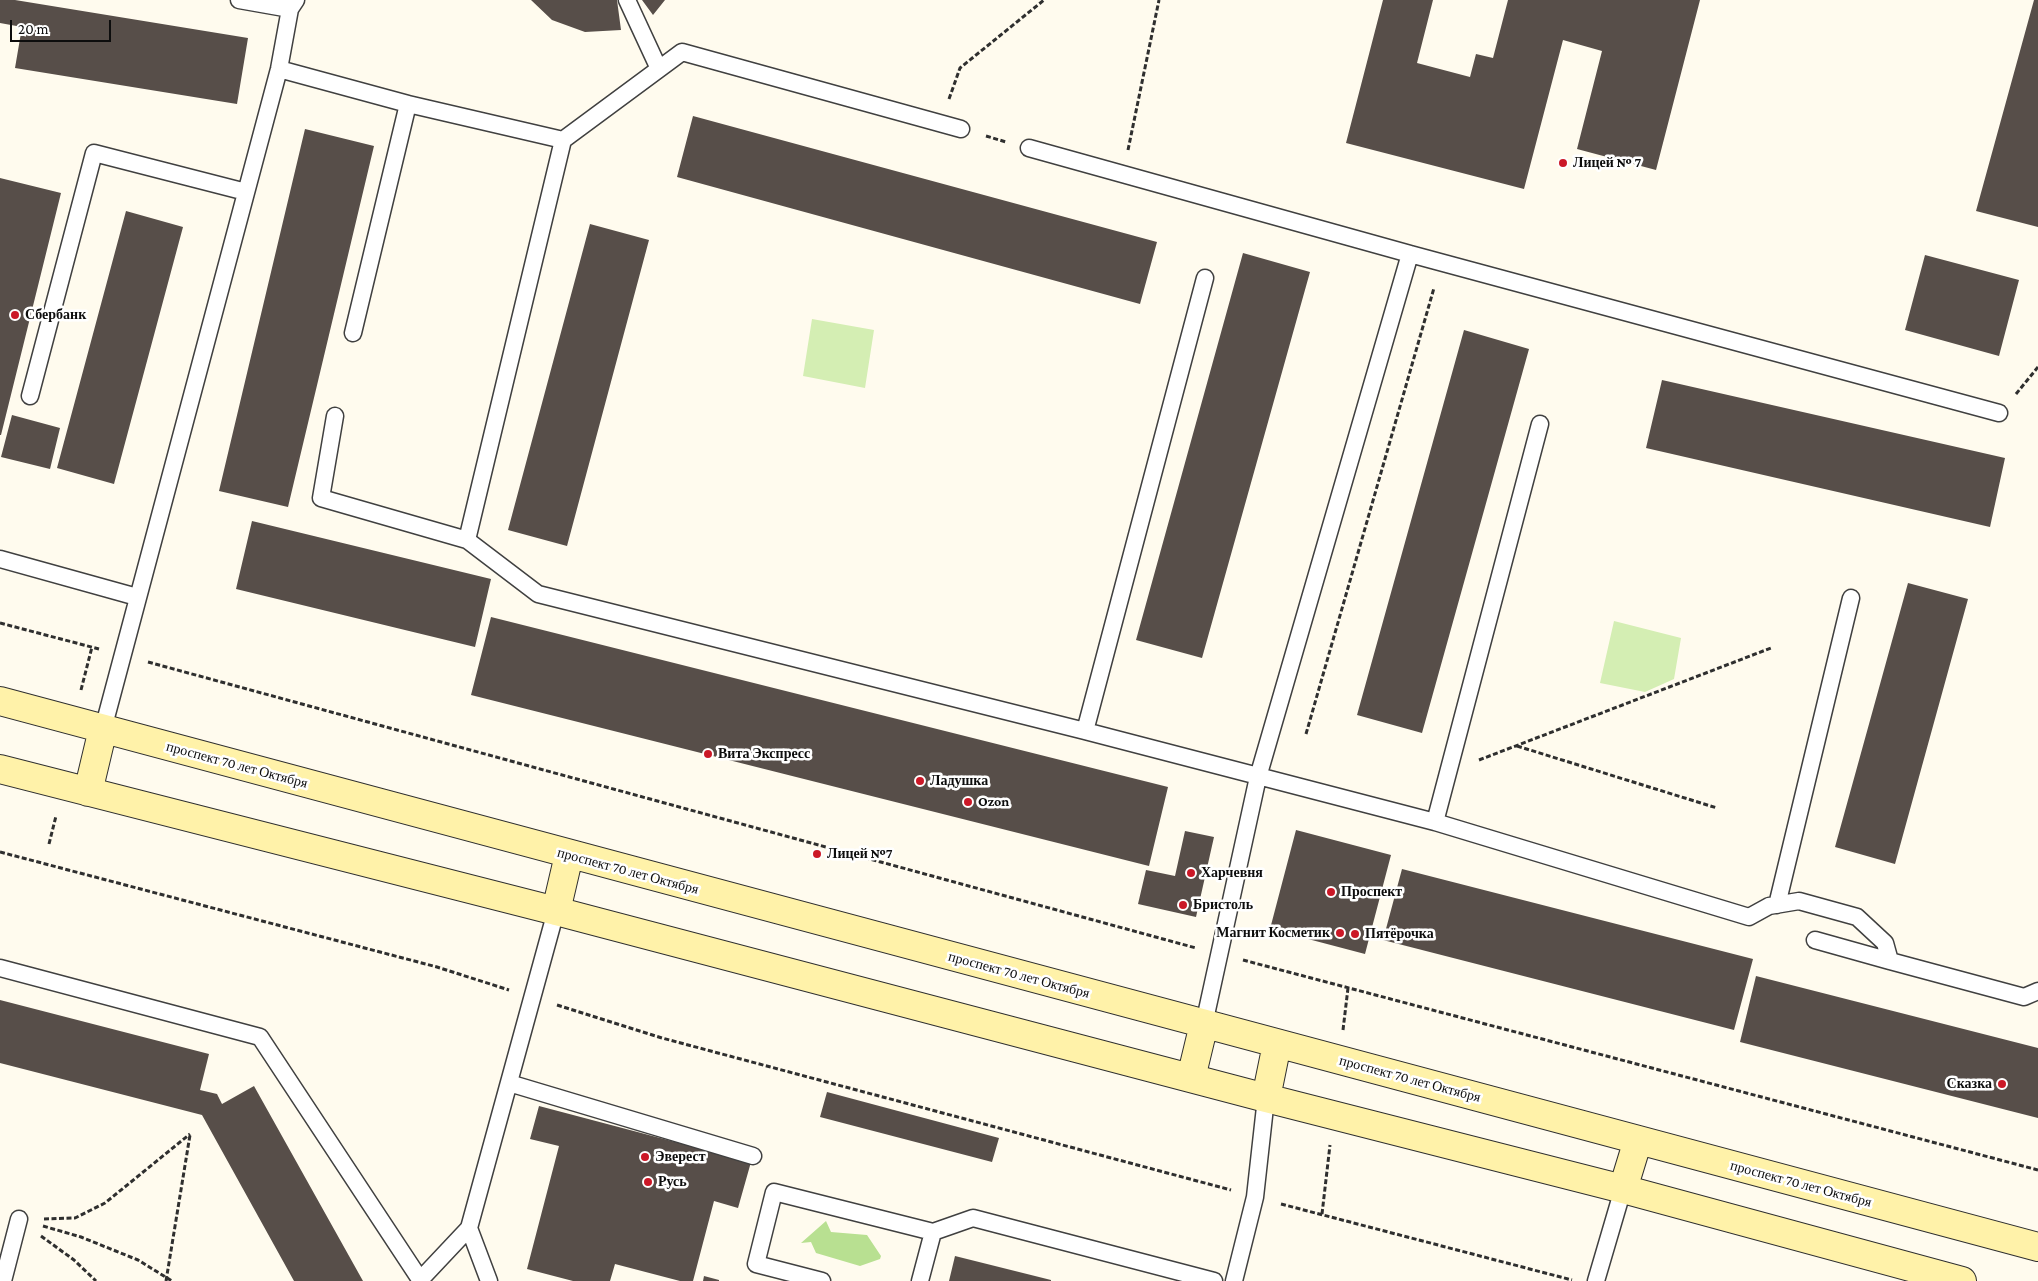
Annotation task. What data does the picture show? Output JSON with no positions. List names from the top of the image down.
{
  "streets": {
    "main road": ["проспект 70 лет Октября"]
  },
  "places": [
    "Лицей № 7",
    "Сбербанк",
    "Вита Экспресс",
    "Ладушка",
    "Ozon",
    "Лицей №7",
    "Харчевня",
    "Проспект",
    "Бристоль",
    "Магнит Косметик",
    "Пятёрочка",
    "Сказка",
    "Эверест",
    "Русь"
  ],
  "scale_bar": "20 m"
}
